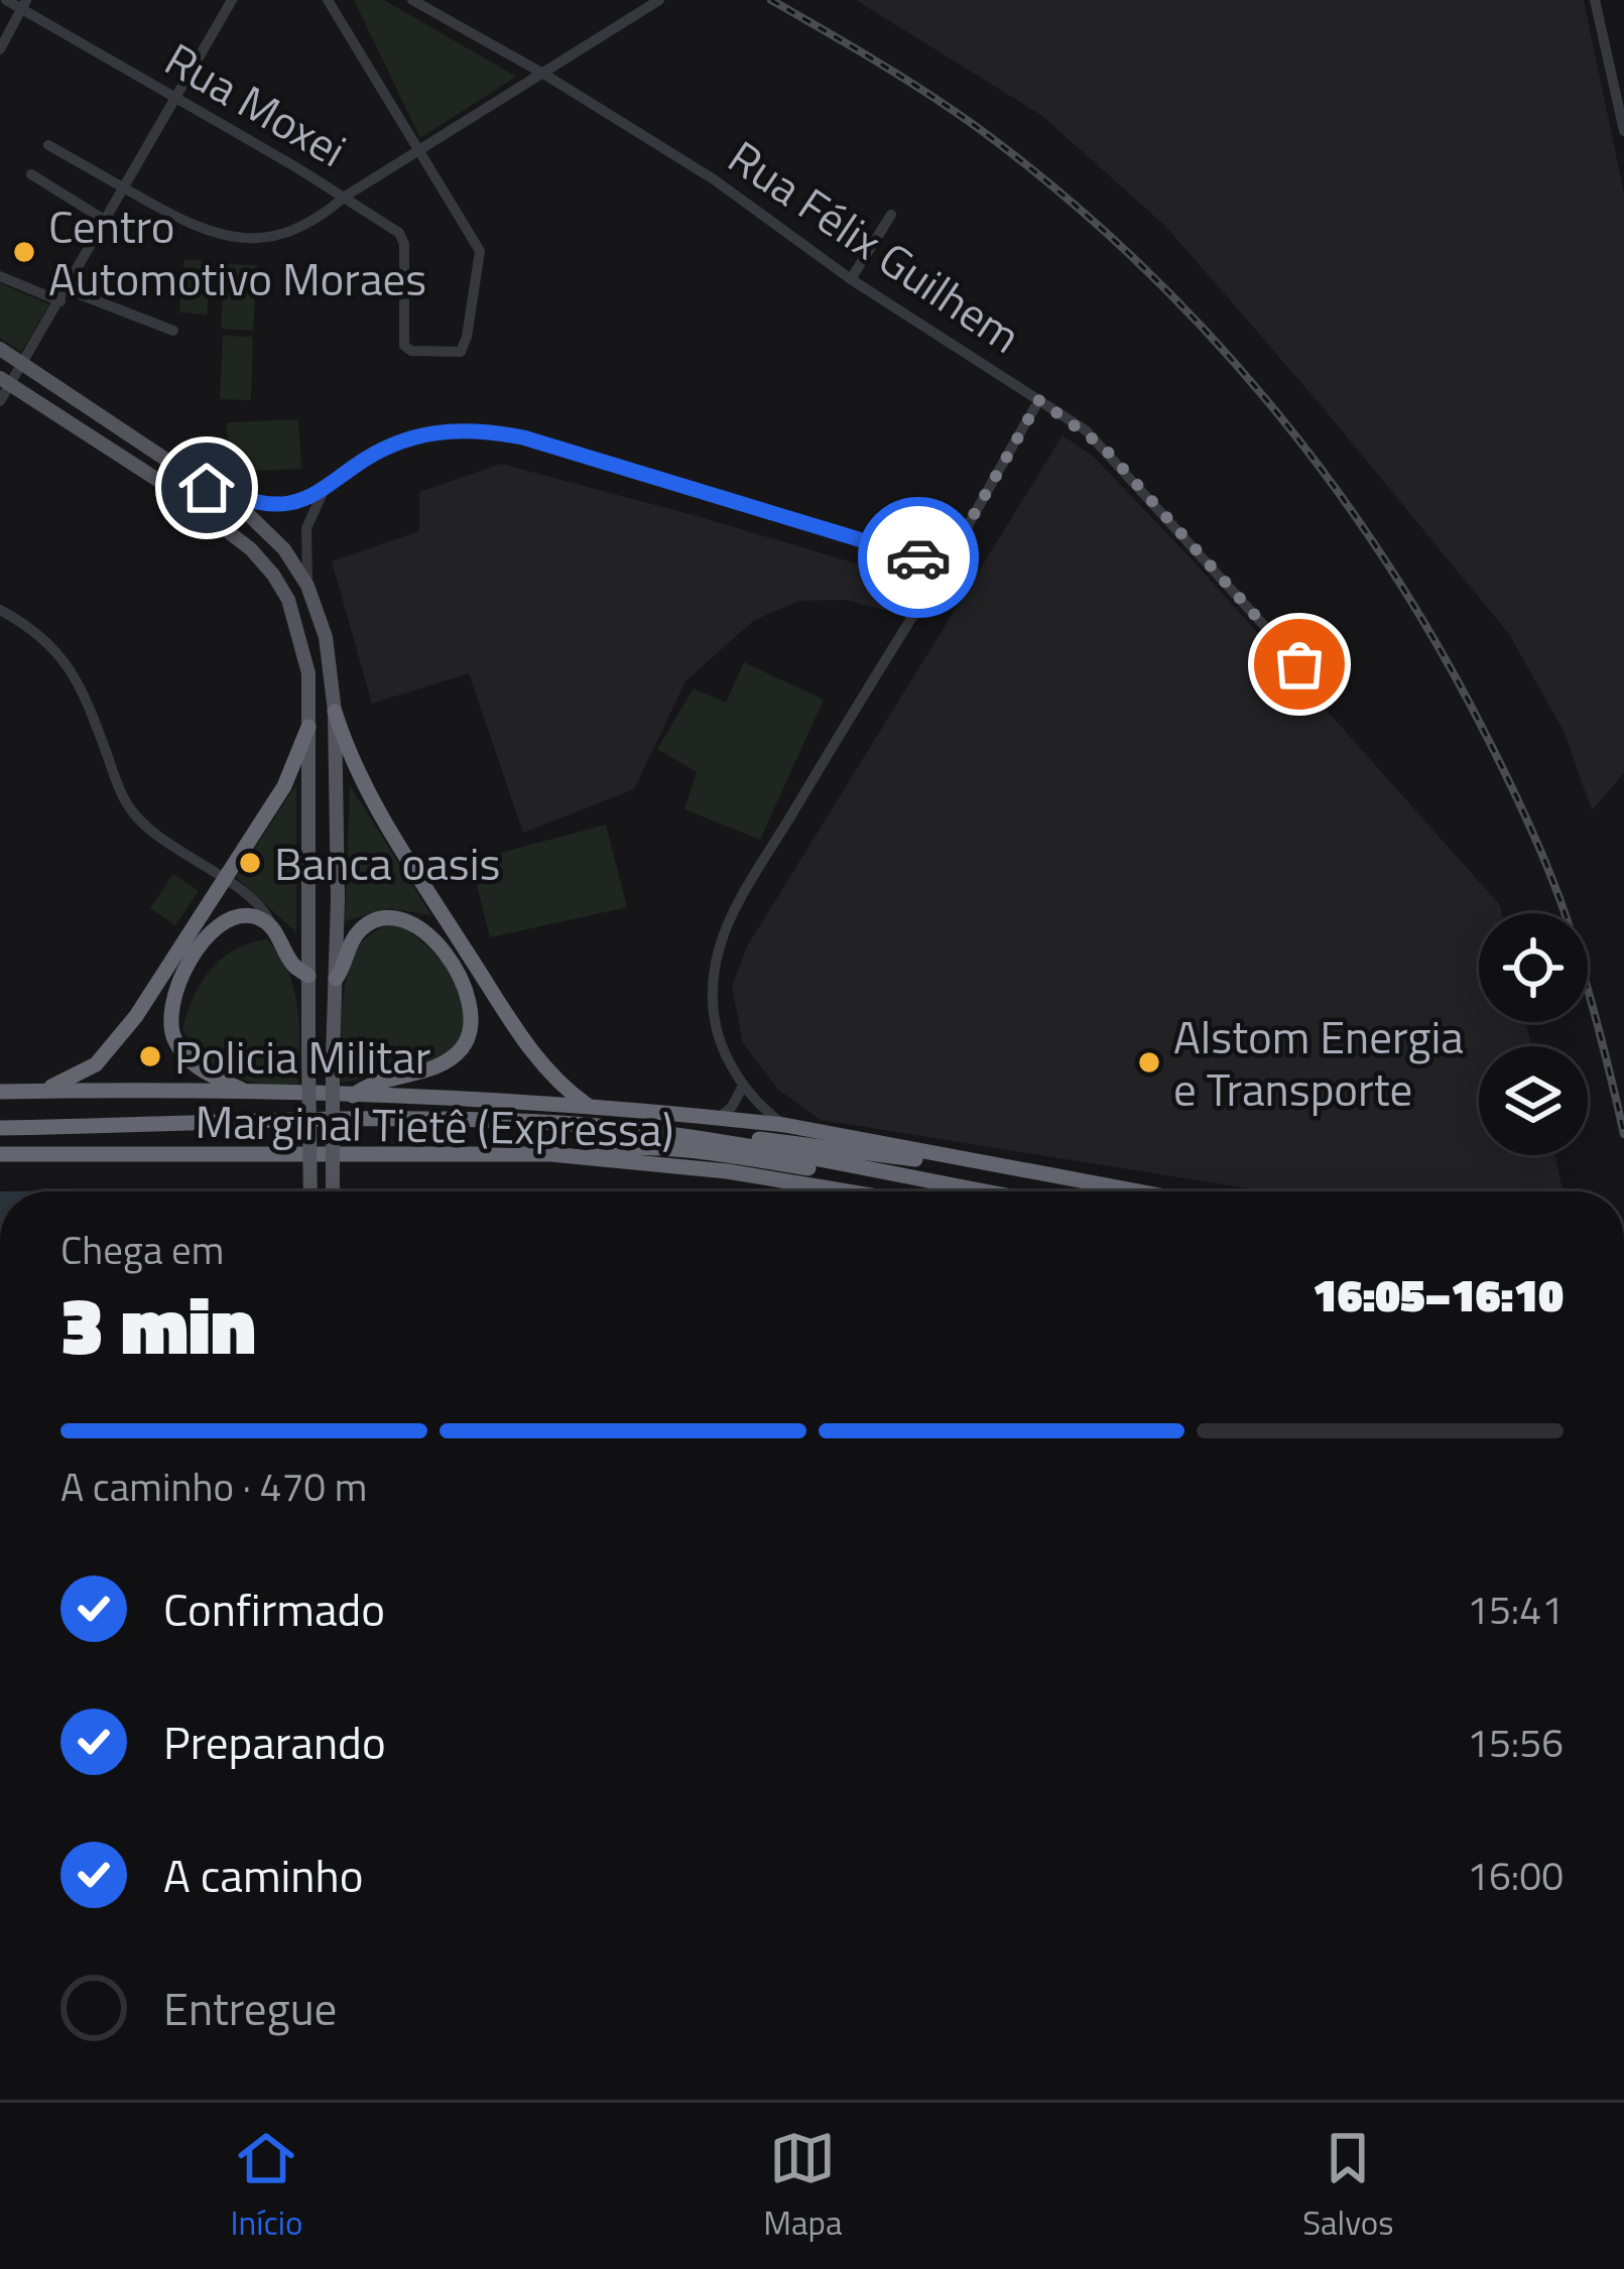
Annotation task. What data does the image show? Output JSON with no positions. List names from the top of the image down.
{
  "streets": {
    "highway": ["Marginal Tietê (Expressa)"],
    "street": ["Rua Moxei", "Rua Félix Guilhem"]
  },
  "places": [
    "Centro Automotivo Moraes",
    "Banca oasis",
    "Policia Militar",
    "Alstom Energia e Transporte"
  ],
  "page": {
    "heading": ["3 min", "Chega em", "16:05–16:10"],
    "bar": "A caminho · 470 m",
    "list": [
      ["Confirmado", "15:41"],
      ["Preparando", "15:56"],
      ["A caminho", "16:00"],
      "Entregue"
    ],
    "tabs": ["Início", "Mapa", "Salvos"]
  }
}
